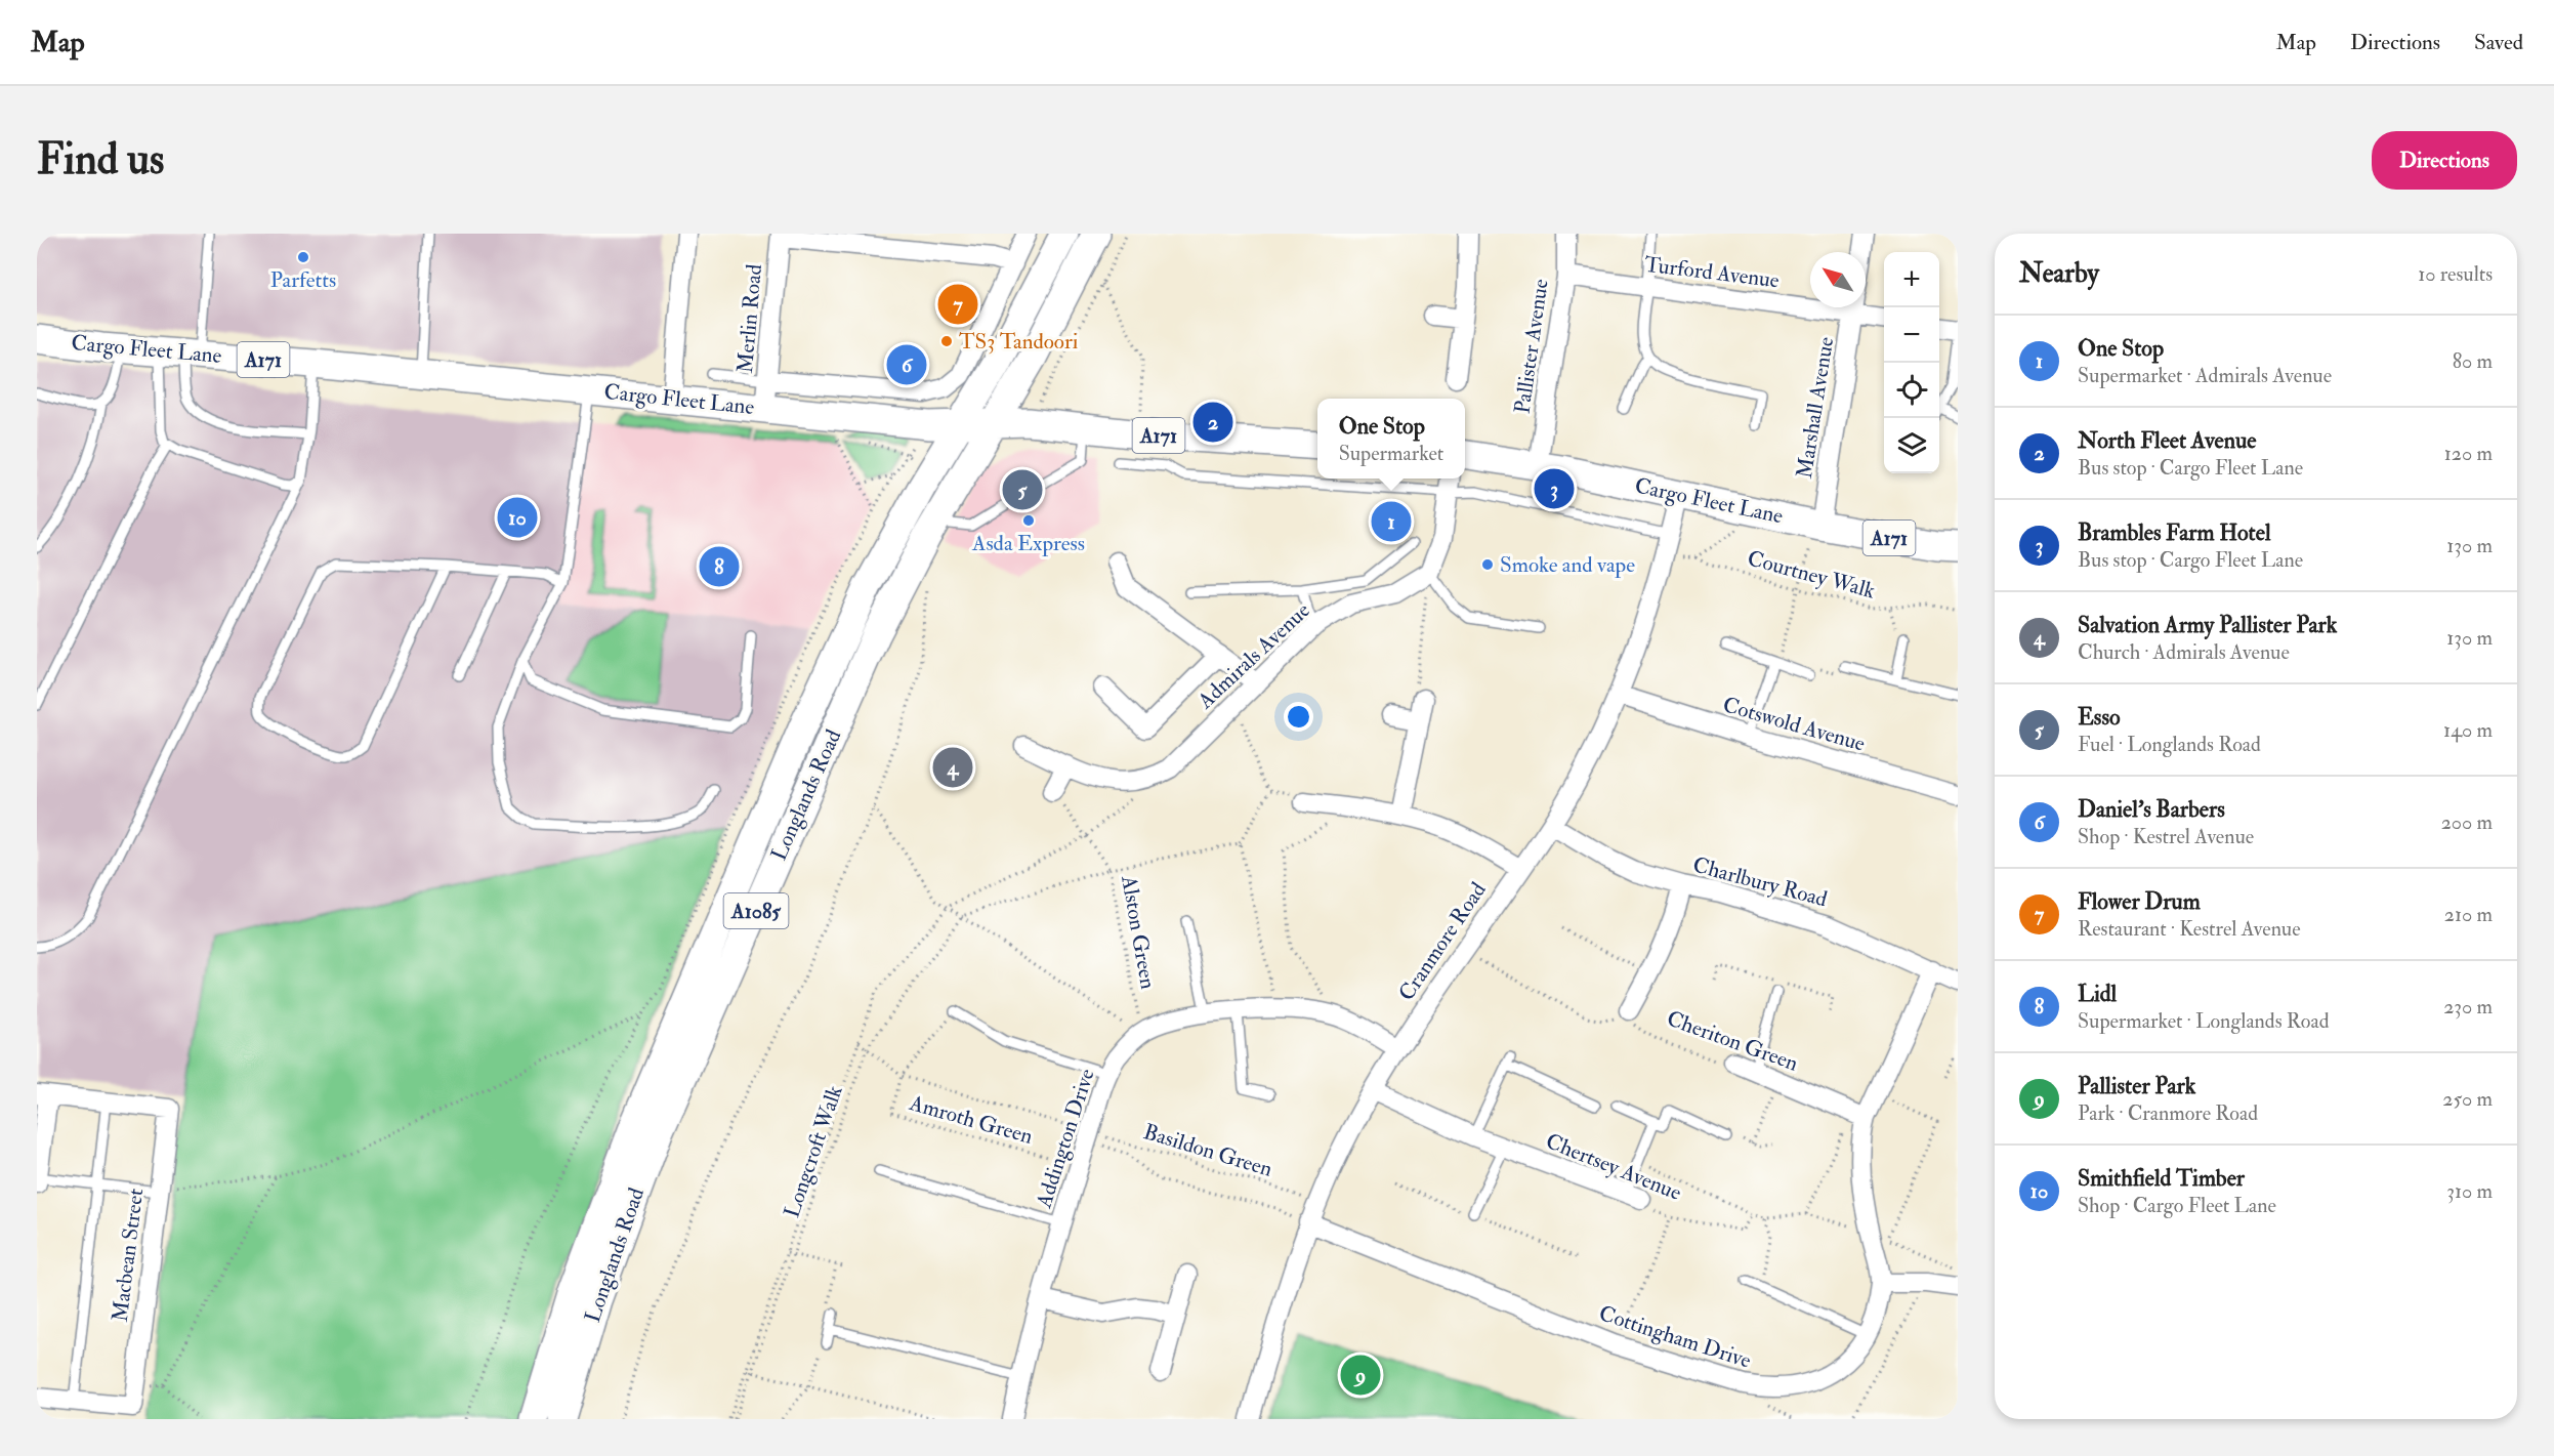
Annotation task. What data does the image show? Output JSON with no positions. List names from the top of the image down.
{
  "streets": {
    "main road": [
      "Cargo Fleet Lane",
      "A171",
      "Longlands Road",
      "A1085"
    ],
    "street": [
      "Turford Avenue",
      "Merlin Road",
      "Pallister Avenue",
      "Marshall Avenue",
      "Admirals Avenue",
      "Cotswold Avenue",
      "Charlbury Road",
      "Cranmore Road",
      "Cheriton Green",
      "Addington Drive",
      "Chertsey Avenue",
      "Macbean Street",
      "Cottingham Drive"
    ],
    "path": [
      "Courtney Walk",
      "Alston Green",
      "Amroth Green",
      "Basildon Green",
      "Longcroft Walk"
    ]
  },
  "crossings": [
    ["Turford Avenue", "Pallister Avenue"],
    ["Merlin Road", "Cargo Fleet Lane"],
    ["Pallister Avenue", "Cargo Fleet Lane"],
    ["Cargo Fleet Lane", "Marshall Avenue"],
    ["Cargo Fleet Lane", "Longlands Road"],
    ["Cargo Fleet Lane", "Cranmore Road"],
    ["Cotswold Avenue", "Cranmore Road"],
    ["Charlbury Road", "Cranmore Road"],
    ["Charlbury Road", "Cottingham Drive"],
    ["Alston Green", "Addington Drive"],
    ["Cranmore Road", "Addington Drive"],
    ["Cranmore Road", "Basildon Green"],
    ["Cranmore Road", "Chertsey Avenue"],
    ["Cranmore Road", "Cottingham Drive"],
    ["Cheriton Green", "Cottingham Drive"],
    ["Amroth Green", "Addington Drive"],
    ["Amroth Green", "Basildon Green"],
    ["Amroth Green", "Longcroft Walk"],
    ["Addington Drive", "Basildon Green"]
  ],
  "places": [
    "Parfetts",
    "TS3 Tandoori",
    "Asda Express",
    "Smoke and vape"
  ],
  "north": "top left",
  "page": {
    "header": "Map",
    "nav": ["Map", "Directions", "Saved"],
    "buttons": "Directions",
    "title": "Find us",
    "heading": ["Nearby", "10 results"],
    "map_buttons": ["+", "−"],
    "pins": [
      "7",
      "6",
      "2",
      "3",
      "5",
      "10",
      "1",
      "8",
      "4",
      "9"
    ],
    "list": [
      {
        "mark": "1",
        "name": "One Stop",
        "note": "Supermarket · Admirals Avenue",
        "value": "80 m"
      },
      {
        "mark": "2",
        "name": "North Fleet Avenue",
        "note": "Bus stop · Cargo Fleet Lane",
        "value": "120 m"
      },
      {
        "mark": "3",
        "name": "Brambles Farm Hotel",
        "note": "Bus stop · Cargo Fleet Lane",
        "value": "130 m"
      },
      {
        "mark": "4",
        "name": "Salvation Army Pallister Park",
        "note": "Church · Admirals Avenue",
        "value": "130 m"
      },
      {
        "mark": "5",
        "name": "Esso",
        "note": "Fuel · Longlands Road",
        "value": "140 m"
      },
      {
        "mark": "6",
        "name": "Daniel's Barbers",
        "note": "Shop · Kestrel Avenue",
        "value": "200 m"
      },
      {
        "mark": "7",
        "name": "Flower Drum",
        "note": "Restaurant · Kestrel Avenue",
        "value": "210 m"
      },
      {
        "mark": "8",
        "name": "Lidl",
        "note": "Supermarket · Longlands Road",
        "value": "230 m"
      },
      {
        "mark": "9",
        "name": "Pallister Park",
        "note": "Park · Cranmore Road",
        "value": "250 m"
      },
      {
        "mark": "10",
        "name": "Smithfield Timber",
        "note": "Shop · Cargo Fleet Lane",
        "value": "310 m"
      }
    ],
    "popup": ["One Stop", "Supermarket"]
  }
}
